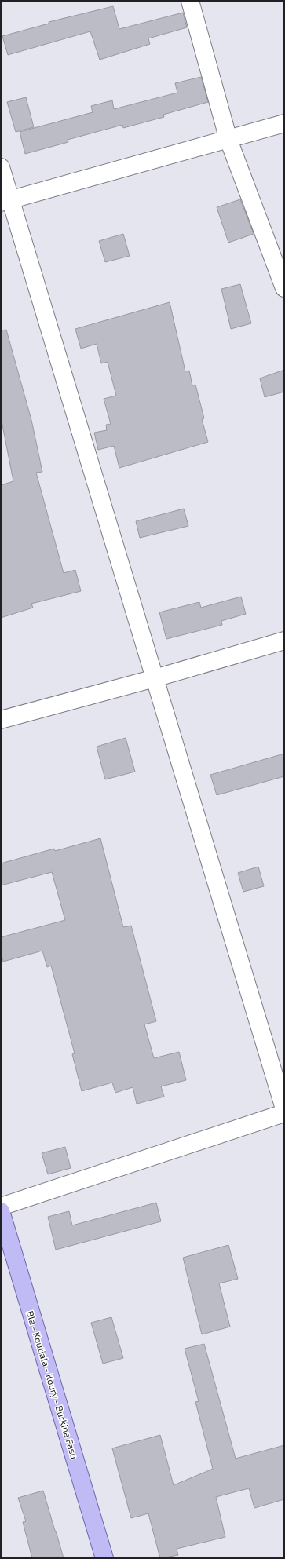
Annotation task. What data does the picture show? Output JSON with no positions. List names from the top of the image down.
{
  "streets": {
    "main road": ["Bla - Koutiala - Koury - Burkina Faso"]
  }
}
